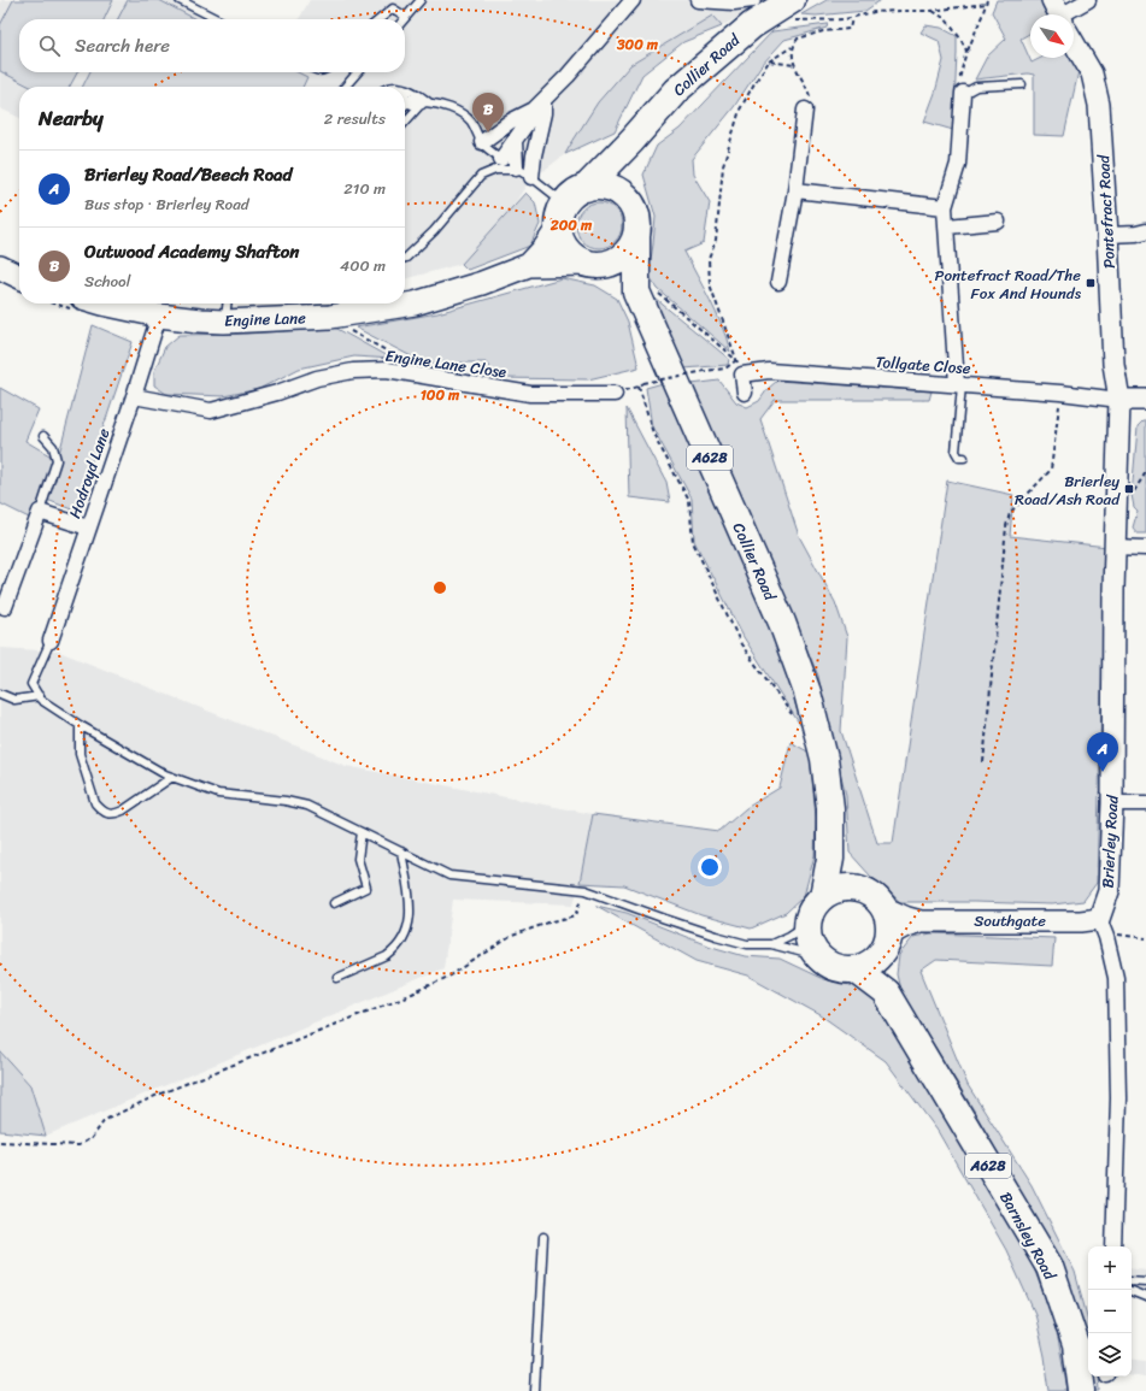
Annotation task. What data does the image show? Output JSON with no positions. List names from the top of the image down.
{
  "streets": {
    "highway": ["Collier Road", "A628", "Barnsley Road"],
    "main road": ["Engine Lane"],
    "street": [
      "Pontefract Road",
      "Engine Lane Close",
      "Tollgate Close",
      "Hodroyd Lane",
      "Brierley Road",
      "Southgate"
    ]
  },
  "crossings": [
    ["Collier Road", "Engine Lane"],
    ["Collier Road", "A628"],
    ["Collier Road", "Southgate"],
    ["Collier Road", "Barnsley Road"],
    ["Pontefract Road", "Tollgate Close"],
    ["Pontefract Road", "Brierley Road"],
    ["Engine Lane", "A628"],
    ["Engine Lane", "Hodroyd Lane"],
    ["Engine Lane Close", "Hodroyd Lane"],
    ["Tollgate Close", "Brierley Road"],
    ["Brierley Road", "Southgate"],
    ["Southgate", "Barnsley Road"]
  ],
  "places": {
    "transit": ["Pontefract Road/The Fox And Hounds", "Brierley Road/Ash Road"]
  },
  "north": "bottom right",
  "page": {
    "search": "Search here",
    "heading": ["Nearby", "2 results"],
    "pins": ["B", "A"],
    "list": [
      {
        "mark": "A",
        "name": "Brierley Road/Beech Road",
        "note": "Bus stop · Brierley Road",
        "value": "210 m"
      },
      {
        "mark": "B",
        "name": "Outwood Academy Shafton",
        "note": "School",
        "value": "400 m"
      }
    ],
    "map_buttons": ["+", "−"]
  },
  "rings": ["300 m", "200 m", "100 m"]
}
